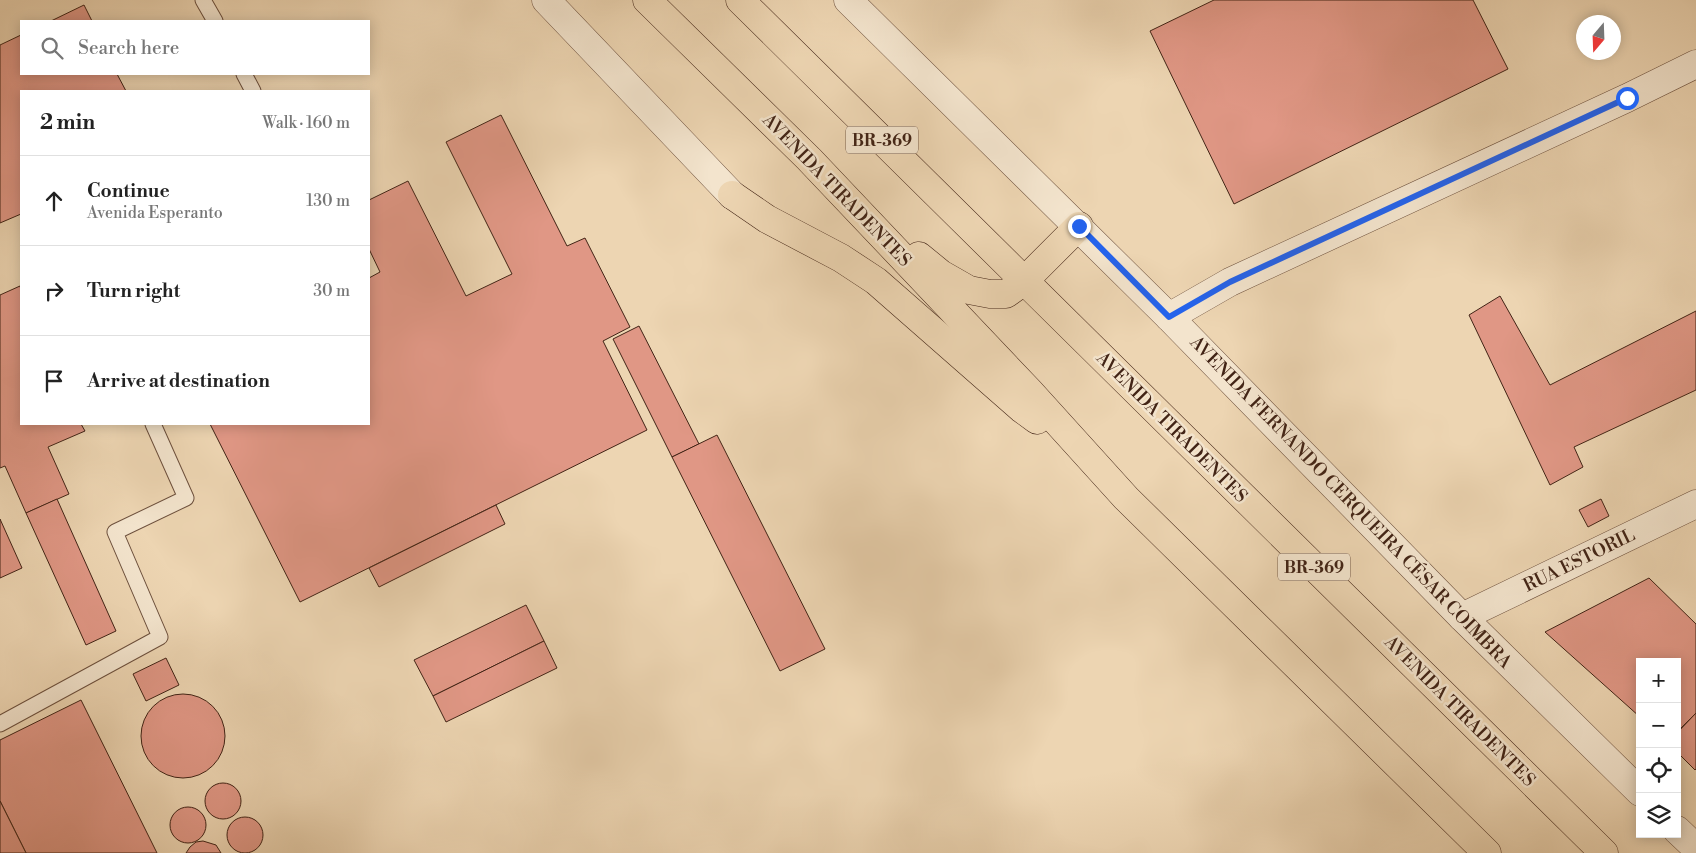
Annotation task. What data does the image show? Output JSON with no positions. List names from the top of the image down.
{
  "streets": {
    "highway": ["BR-369", "AVENIDA TIRADENTES"],
    "street": ["AVENIDA FERNANDO CERQUEIRA CÉSAR COIMBRA", "RUA ESTORIL"]
  },
  "crossings": [
    ["AVENIDA FERNANDO CERQUEIRA CÉSAR COIMBRA", "RUA ESTORIL"]
  ],
  "north": "bottom",
  "page": {
    "search": "Search here",
    "heading": ["2 min", "Walk · 160 m"],
    "list": [
      ["Continue", "Avenida Esperanto", "130 m"],
      ["Turn right", "30 m"],
      "Arrive at destination"
    ],
    "map_buttons": ["+", "−"]
  }
}
